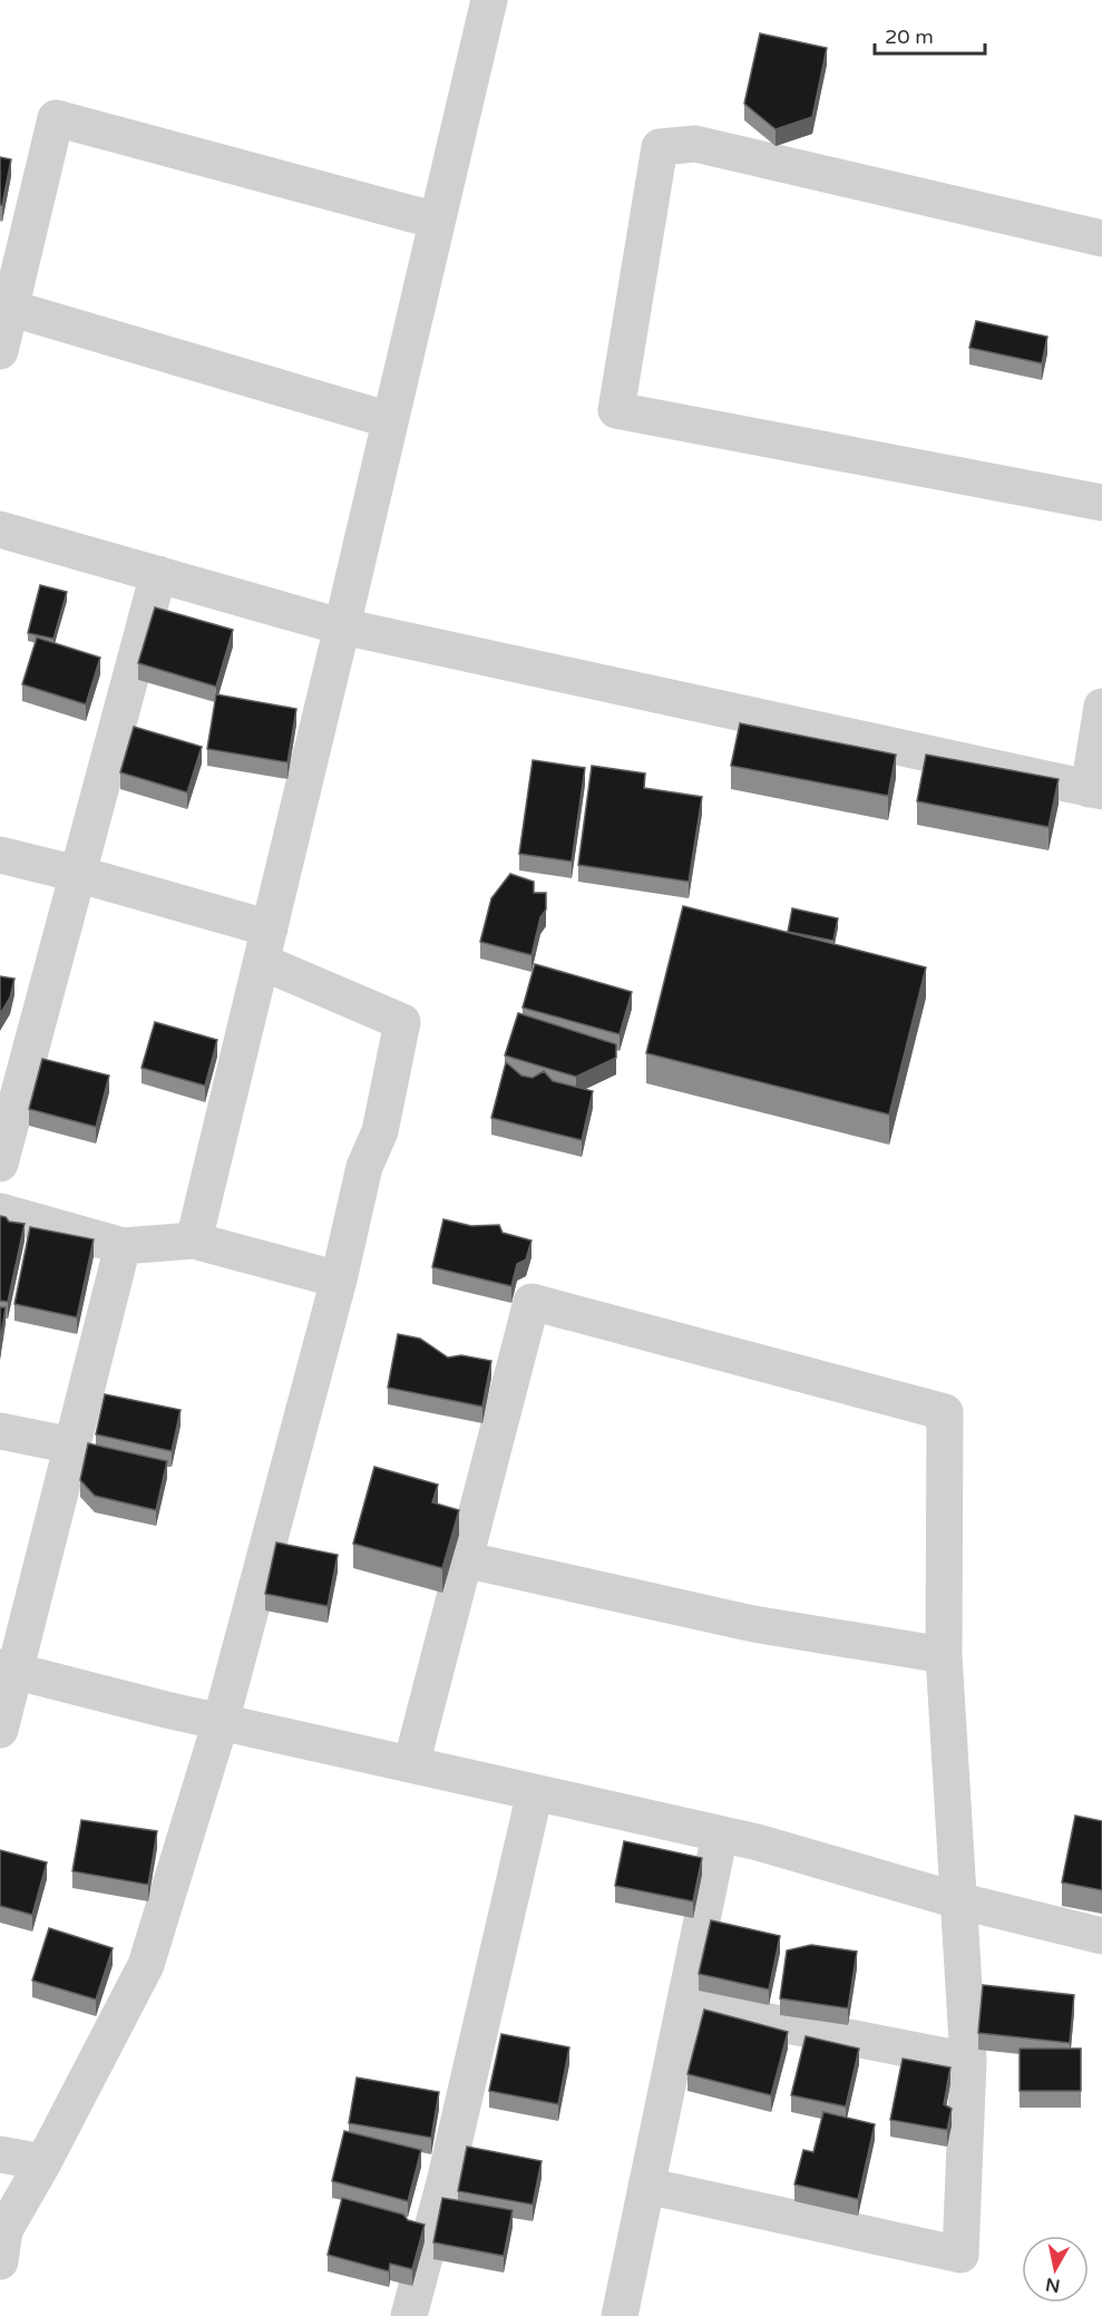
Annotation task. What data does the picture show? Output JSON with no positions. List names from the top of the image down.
{
  "scale_bar": "20 m",
  "north": "bottom"
}
